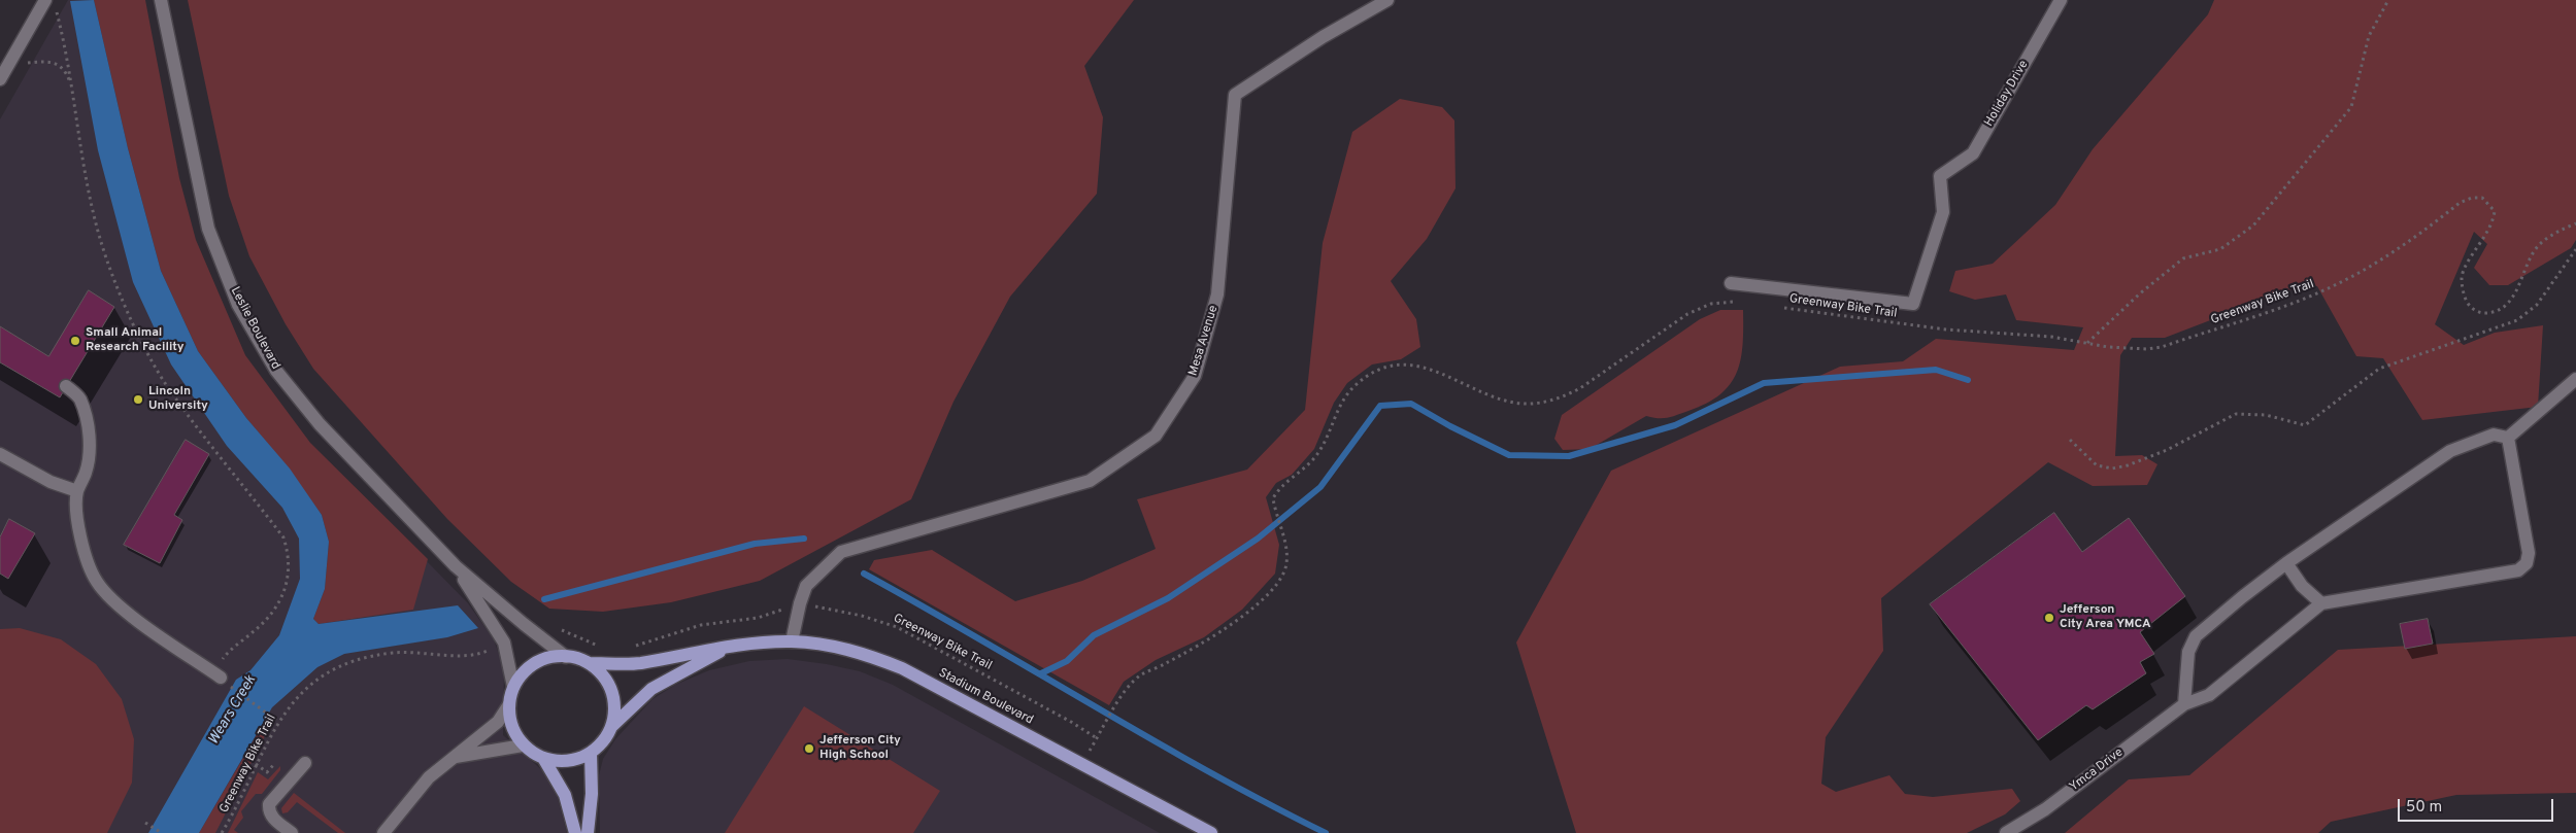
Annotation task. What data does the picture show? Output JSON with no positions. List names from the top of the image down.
{
  "streets": {
    "main road": ["Stadium Boulevard"],
    "street": [
      "Holiday Drive",
      "Leslie Boulevard",
      "Mesa Avenue",
      "Ymca Drive"
    ],
    "path": ["Greenway Bike Trail"]
  },
  "crossings": [
    ["Greenway Bike Trail", "Mesa Avenue"],
    ["Leslie Boulevard", "Stadium Boulevard"],
    ["Mesa Avenue", "Stadium Boulevard"]
  ],
  "water": ["Wears Creek"],
  "places": [
    "Small Animal Research Facility",
    "Lincoln University",
    "Jefferson City Area YMCA",
    "Jefferson City High School"
  ],
  "scale_bar": "50 m"
}
